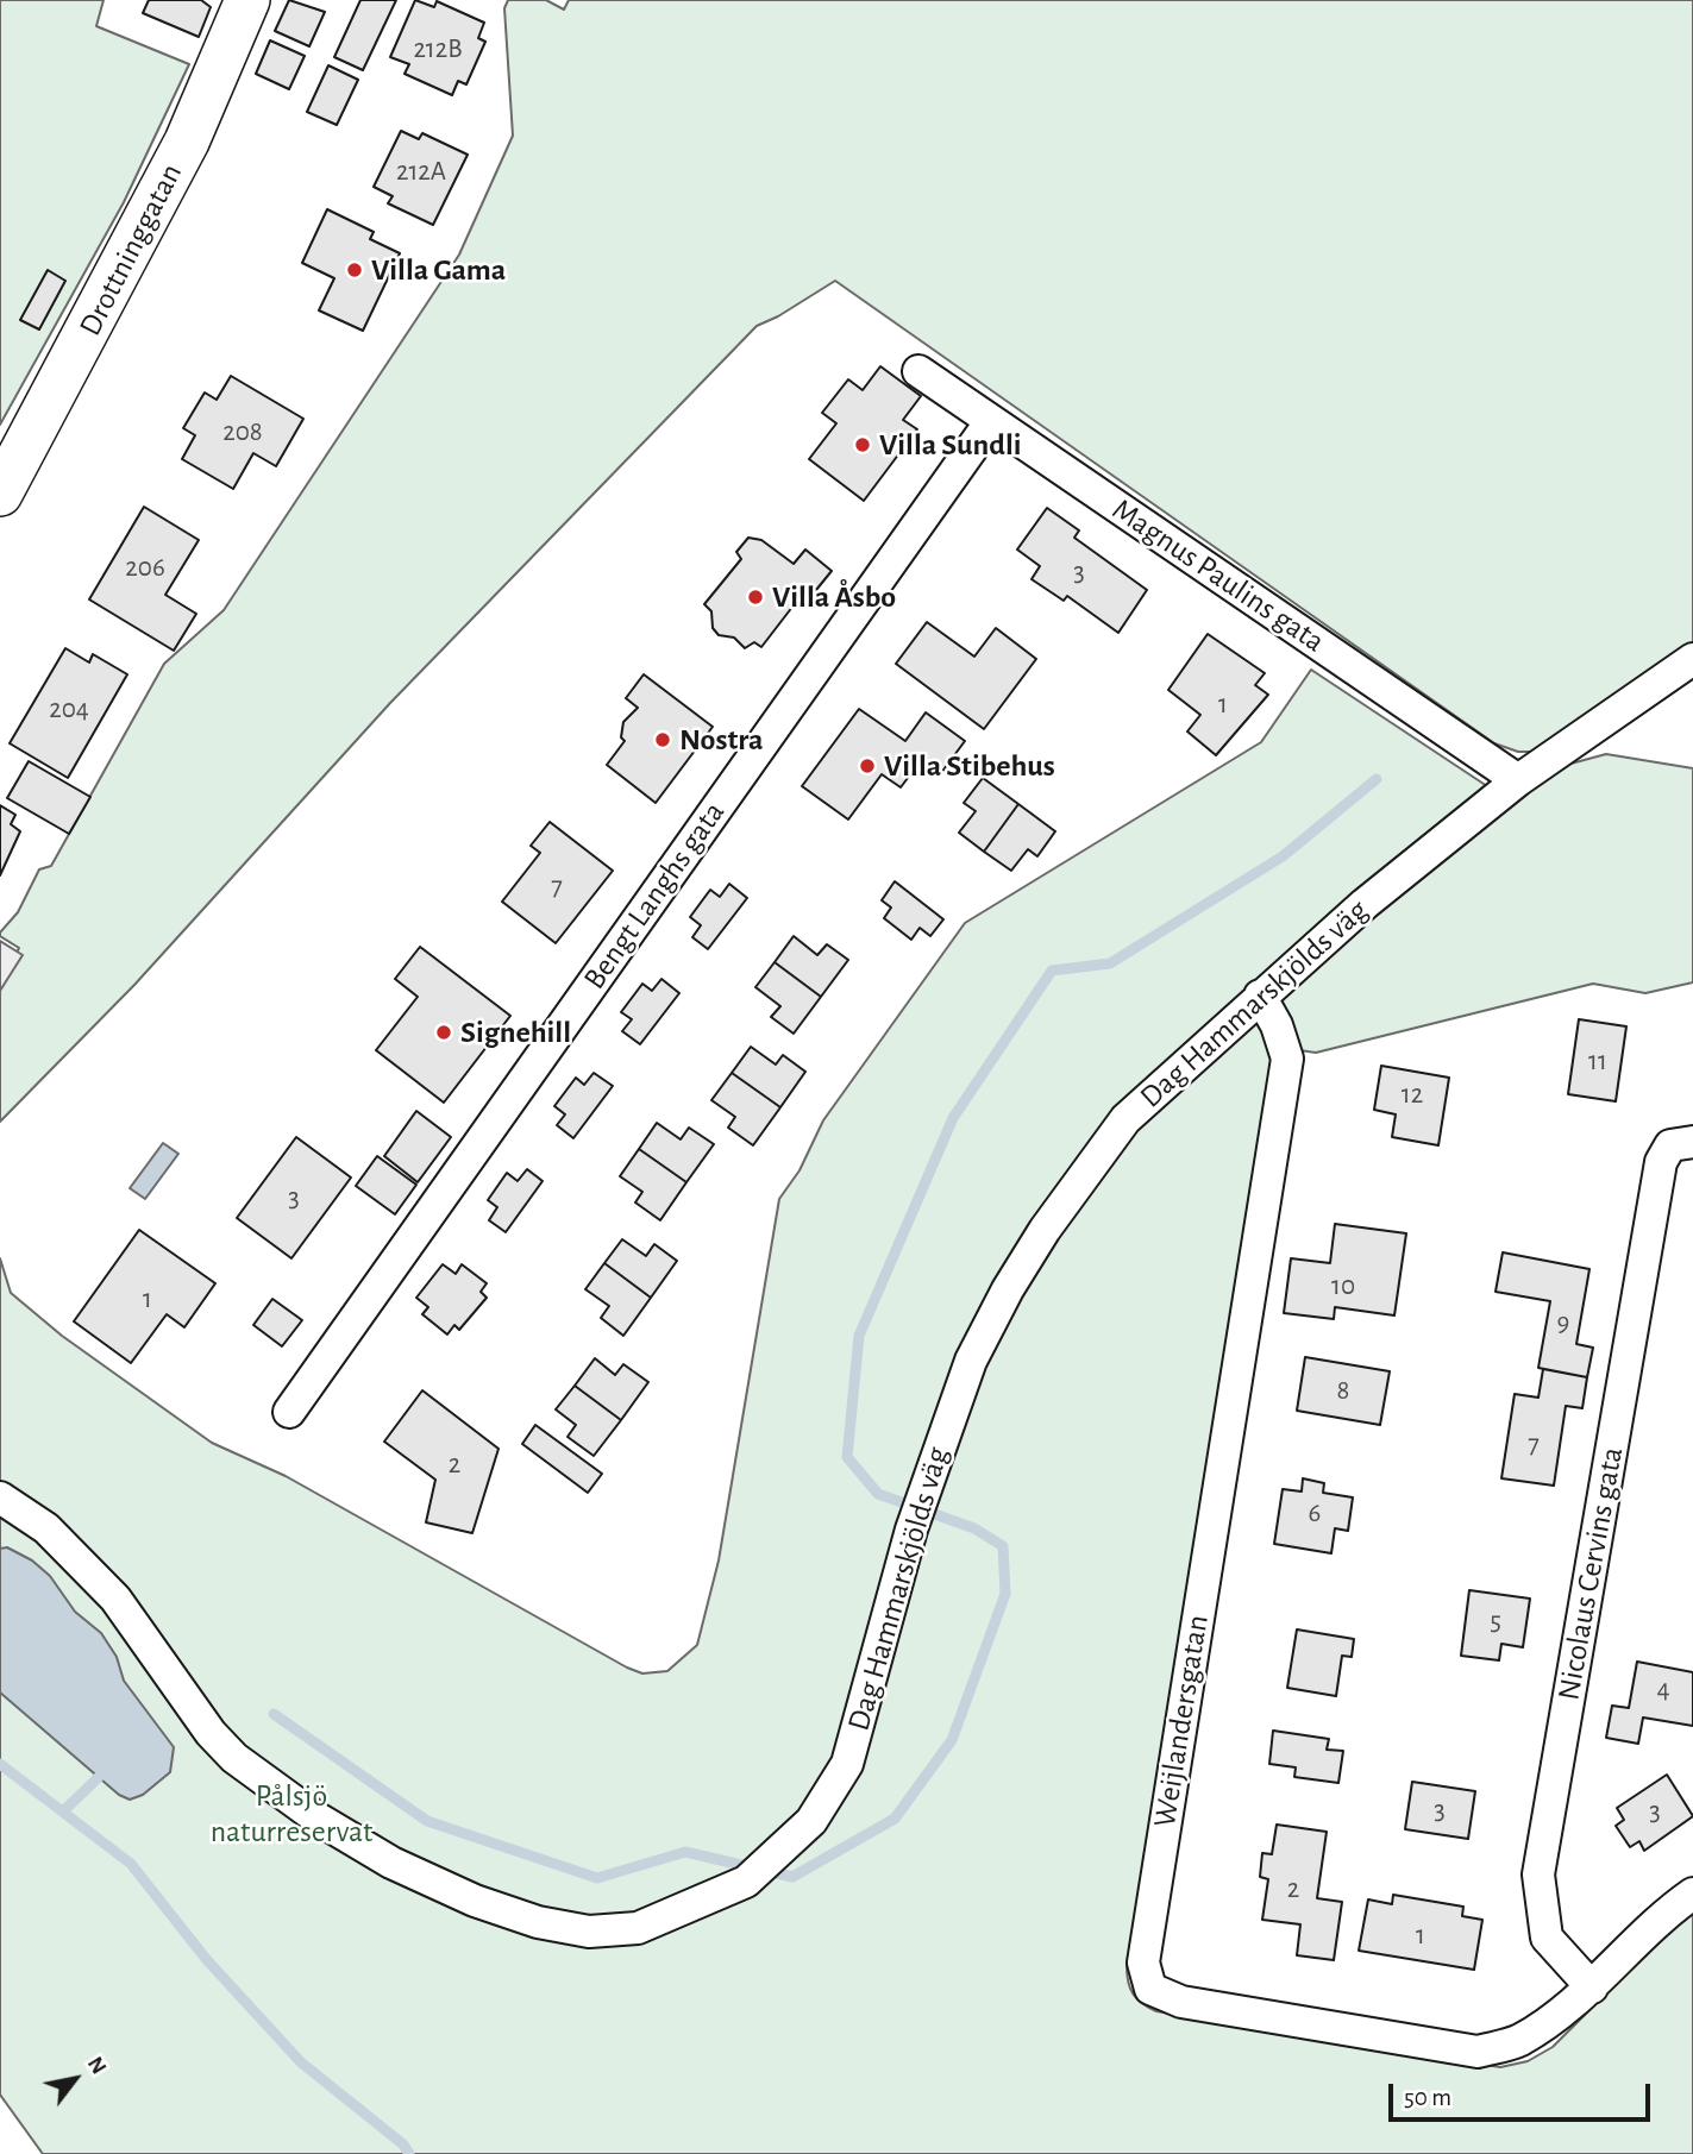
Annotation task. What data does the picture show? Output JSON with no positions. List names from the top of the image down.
{
  "streets": {
    "street": [
      "Drottninggatan",
      "Magnus Paulins gata",
      "Bengt Langhs gata",
      "Dag Hammarskjölds väg",
      "Nicolaus Cervins gata",
      "Weijlandersgatan"
    ]
  },
  "crossings": [
    ["Magnus Paulins gata", "Bengt Langhs gata"],
    ["Magnus Paulins gata", "Dag Hammarskjölds väg"],
    ["Dag Hammarskjölds väg", "Weijlandersgatan"],
    ["Nicolaus Cervins gata", "Weijlandersgatan"]
  ],
  "parks": ["Pålsjö naturreservat"],
  "places": [
    "Villa Gama",
    "Villa Sundli",
    "Villa Åsbo",
    "Nostra",
    "Villa Stibehus",
    "Signehill"
  ],
  "house_numbers": [
    "212B",
    "212A",
    "208",
    "206",
    "3",
    "1",
    "204",
    "7",
    "11",
    "12",
    "3",
    "10",
    "1",
    "9",
    "8",
    "7",
    "2",
    "6",
    "5",
    "4",
    "3",
    "3",
    "2",
    "1"
  ],
  "scale_bar": "50 m",
  "north": "top right"
}
